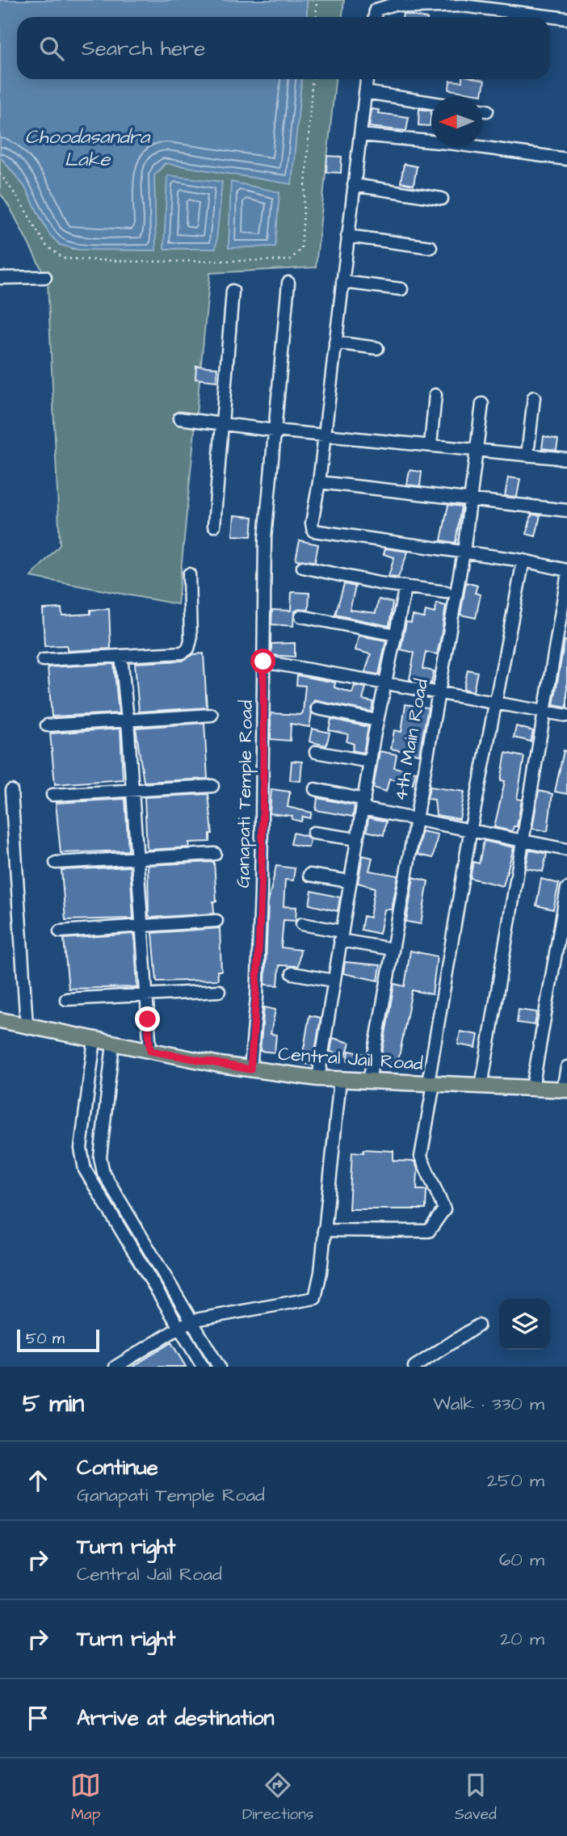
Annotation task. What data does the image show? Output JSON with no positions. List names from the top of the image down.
{
  "streets": {
    "main road": ["Central Jail Road"],
    "street": ["4th Main Road", "Ganapati Temple Road"]
  },
  "crossings": [
    ["4th Main Road", "Central Jail Road"],
    ["Ganapati Temple Road", "Central Jail Road"]
  ],
  "water": ["Choodasandra Lake"],
  "scale_bar": "50 m",
  "north": "left",
  "page": {
    "search": "Search here",
    "scale": "50 m",
    "heading": ["5 min", "Walk · 330 m"],
    "list": [
      ["Continue", "Ganapati Temple Road", "250 m"],
      ["Turn right", "Central Jail Road", "60 m"],
      ["Turn right", "20 m"],
      "Arrive at destination"
    ],
    "nav": ["Map", "Directions", "Saved"]
  }
}
